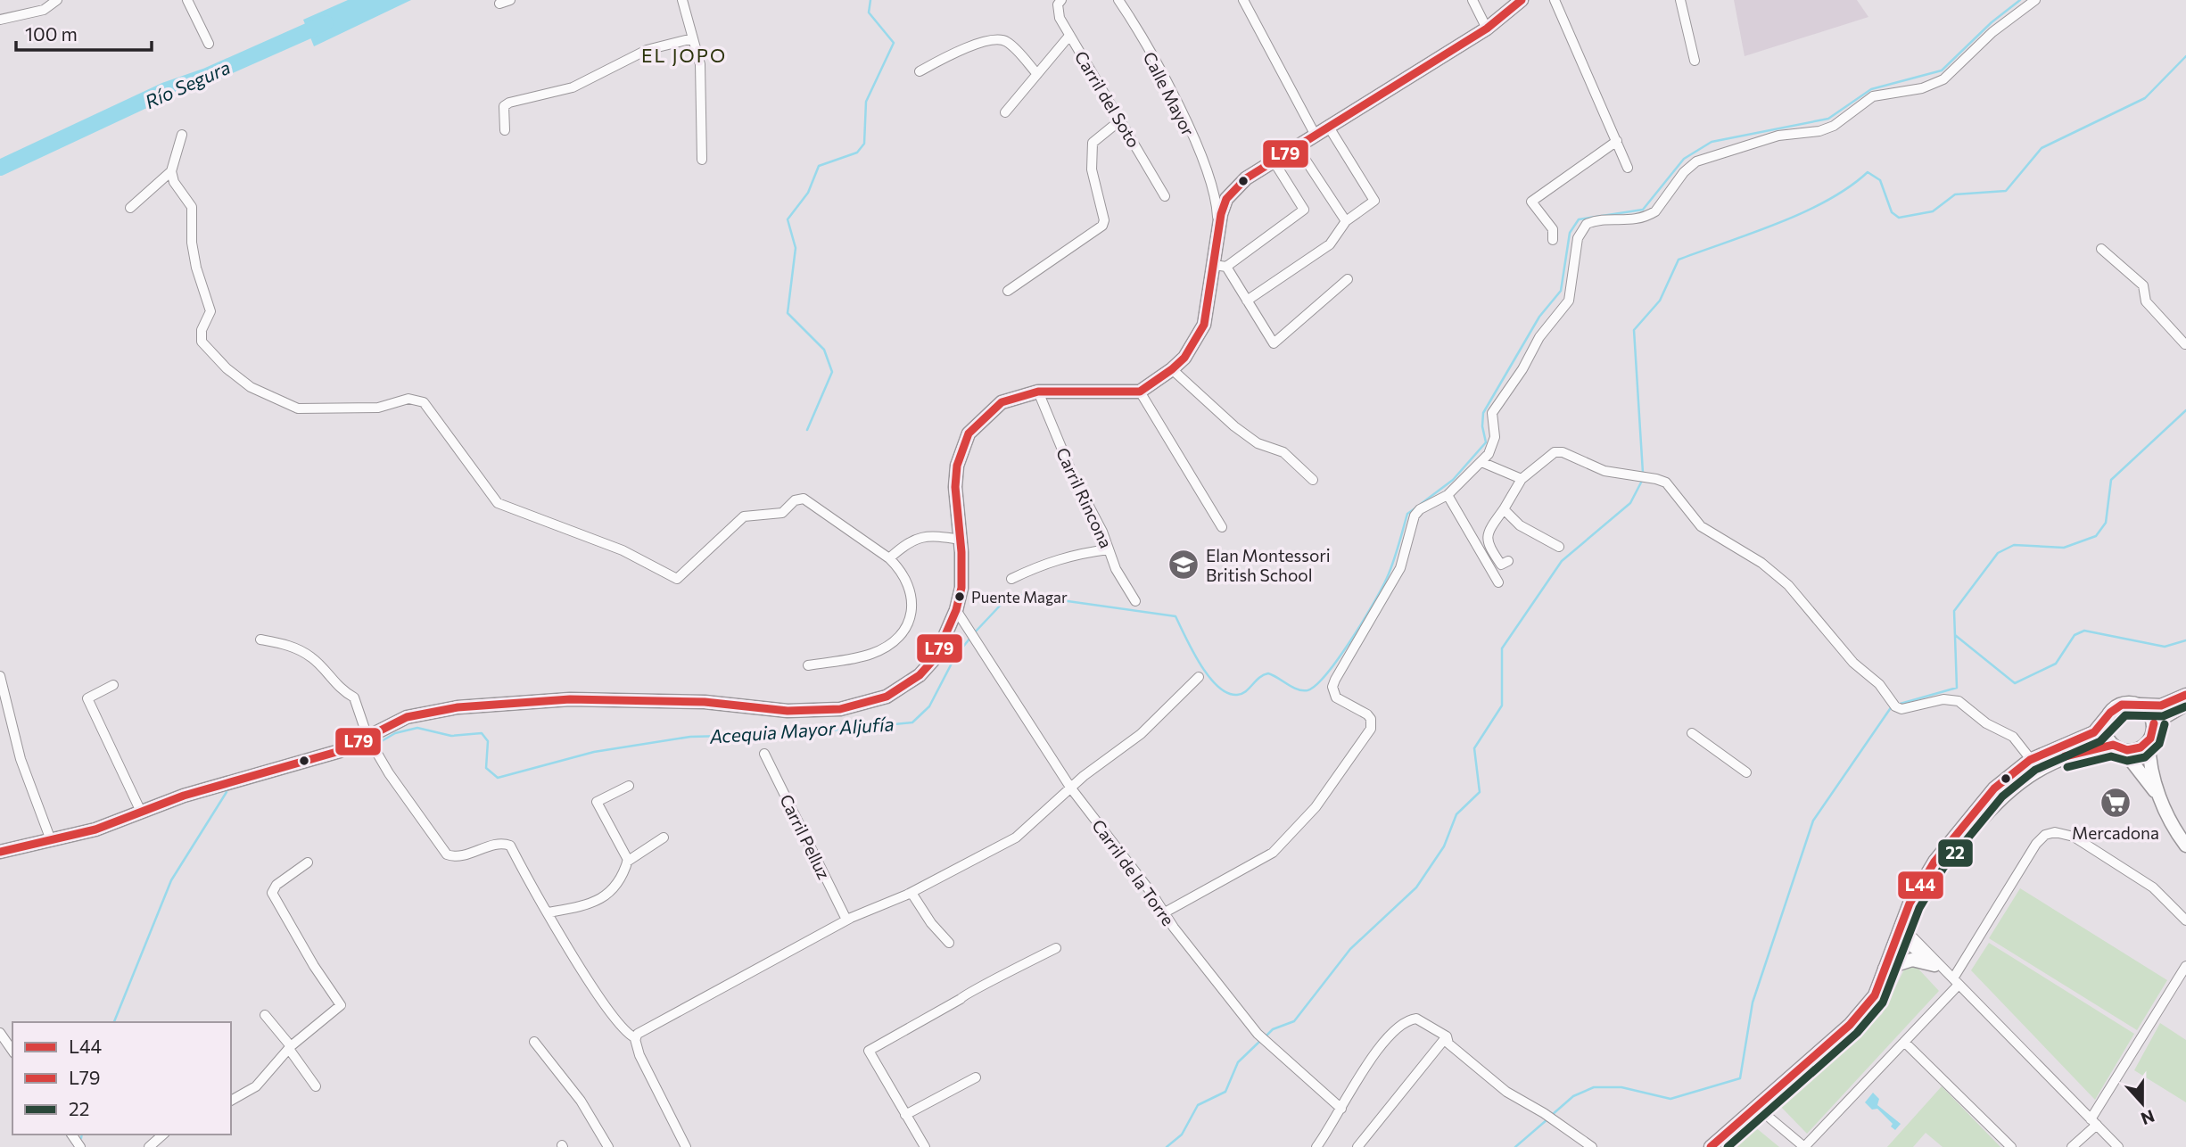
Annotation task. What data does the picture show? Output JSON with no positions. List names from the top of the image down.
{
  "streets": {
    "street": [
      "Calle Mayor",
      "Carril del Soto",
      "Carril Rincona",
      "Carril Pelluz",
      "Carril de la Torre"
    ]
  },
  "districts": ["EL JOPO"],
  "water": ["Río Segura", "Acequia Mayor Aljufía"],
  "places": {
    "school or university": ["Elan Montessori British School"],
    "other": ["Puente Magar"],
    "supermarket": ["Mercadona"]
  },
  "lines": ["transit line L79", "transit line L44", "transit line 22"],
  "legend": ["L44", "L79", "22"],
  "scale_bar": "100 m",
  "north": "bottom"
}
